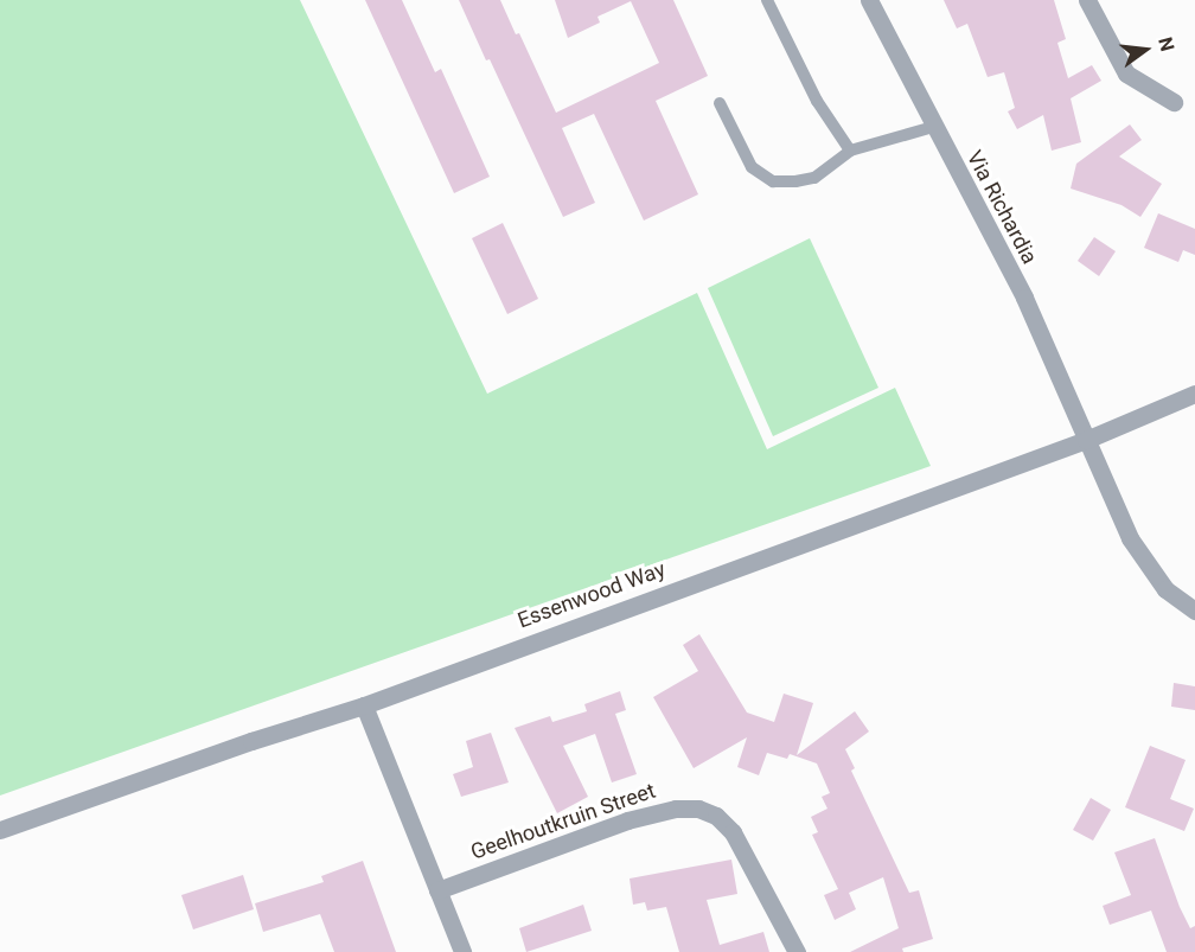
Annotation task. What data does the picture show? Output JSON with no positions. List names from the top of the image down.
{
  "streets": {
    "street": ["Via Richardia", "Essenwood Way", "Geelhoutkruin Street"]
  },
  "crossings": [
    ["Via Richardia", "Essenwood Way"]
  ],
  "north": "right"
}
